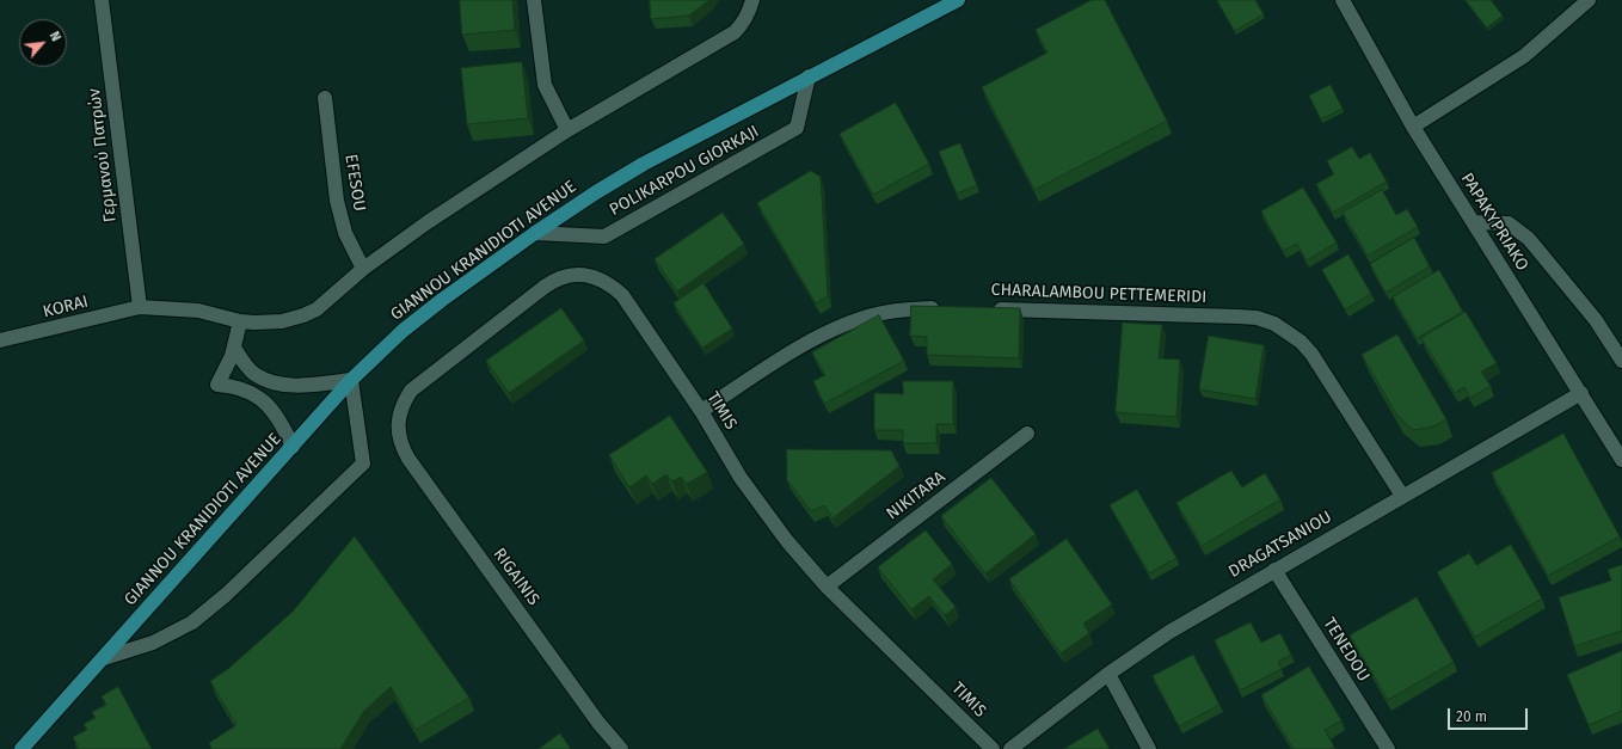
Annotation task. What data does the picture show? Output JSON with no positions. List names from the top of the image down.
{
  "streets": {
    "main road": ["GIANNOU KRANIDIOTI AVENUE"],
    "street": [
      "Γερμανού Πατρών",
      "POLIKARPOU GIORKAJI",
      "EFESOU",
      "PAPAKYPRIAKO",
      "CHARALAMBOU PETTEMERIDI",
      "KORAI",
      "TIMIS",
      "NIKITARA",
      "DRAGATSANIOU",
      "RIGAINIS",
      "TENEDOU"
    ]
  },
  "crossings": [
    ["Γερμανού Πατρών", "KORAI"],
    ["POLIKARPOU GIORKAJI", "GIANNOU KRANIDIOTI AVENUE"],
    ["EFESOU", "KORAI"],
    ["PAPAKYPRIAKO", "DRAGATSANIOU"],
    ["CHARALAMBOU PETTEMERIDI", "DRAGATSANIOU"],
    ["TIMIS", "NIKITARA"],
    ["TIMIS", "RIGAINIS"],
    ["DRAGATSANIOU", "TENEDOU"]
  ],
  "scale_bar": "20 m",
  "north": "top right"
}
